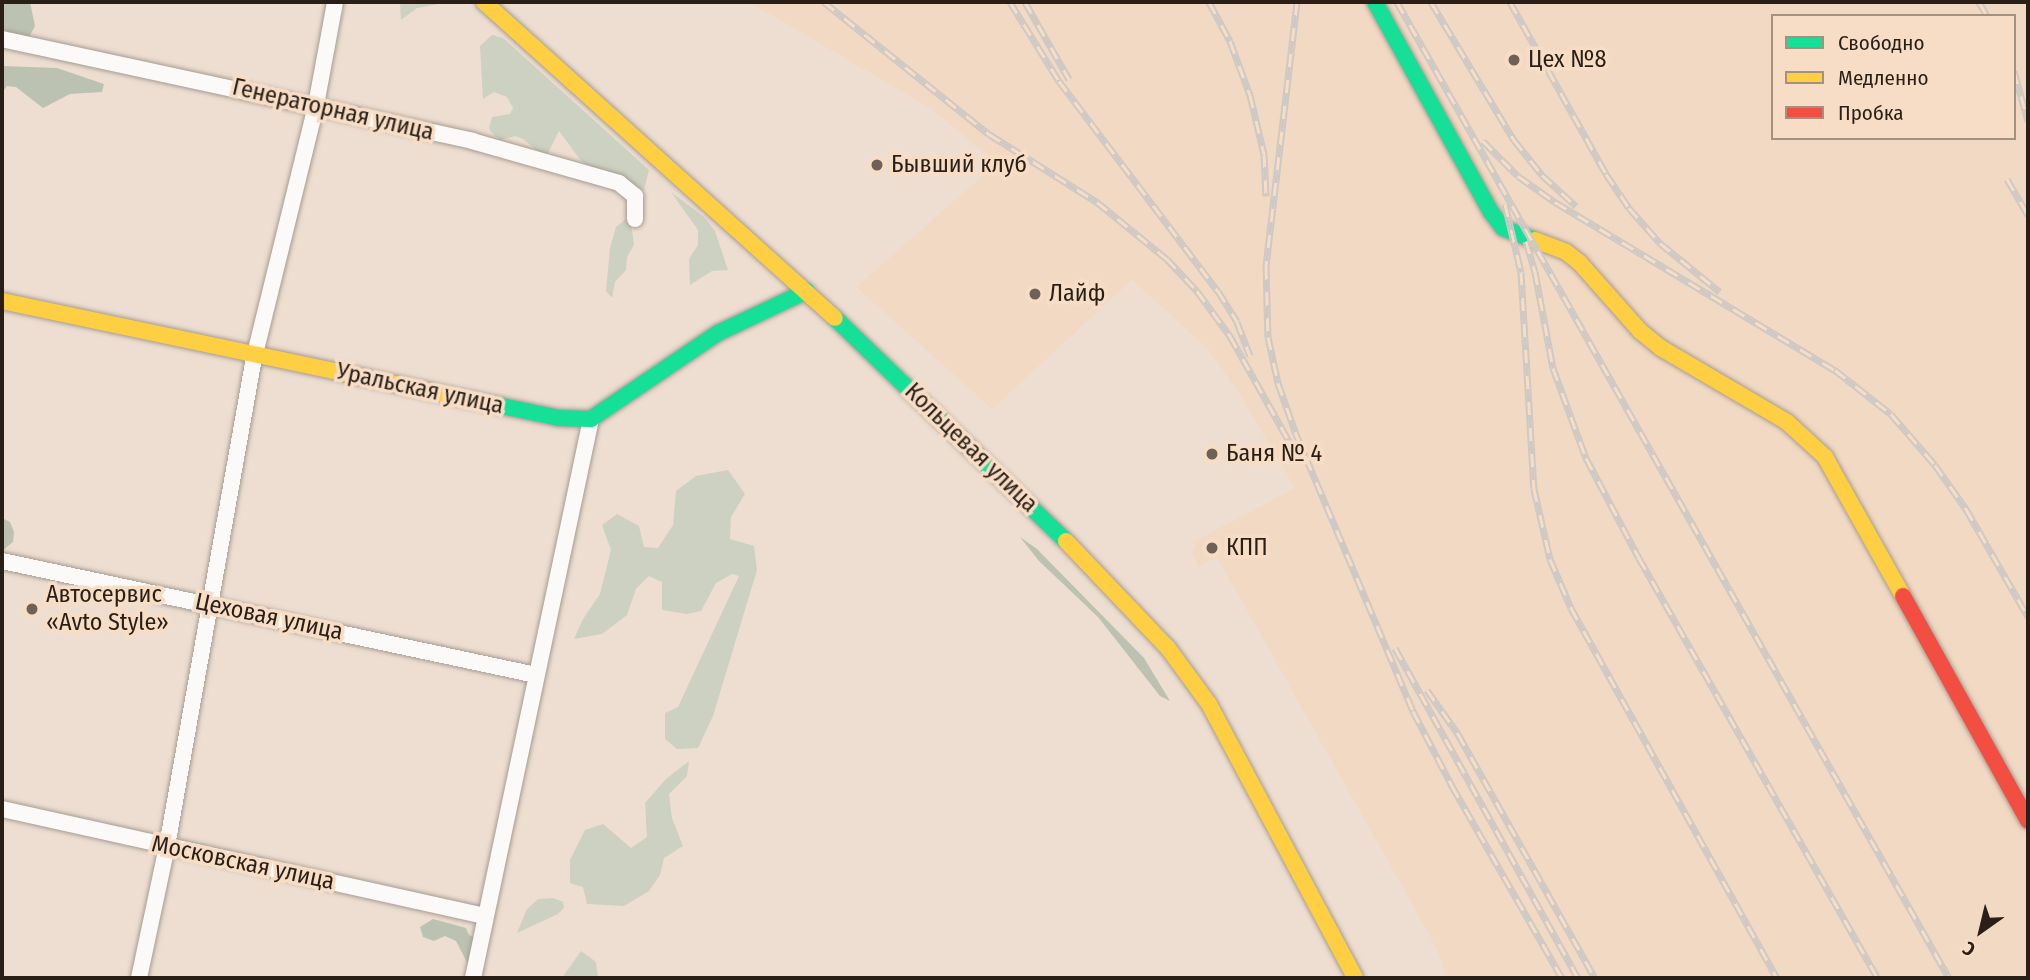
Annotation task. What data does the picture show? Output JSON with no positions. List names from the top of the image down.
{
  "streets": {
    "street": [
      "Генераторная улица",
      "Уральская улица",
      "Кольцевая улица",
      "Цеховая улица",
      "Московская улица"
    ]
  },
  "places": [
    "Цех №8",
    "Бывший клуб",
    "Лайф",
    "Баня № 4",
    "КПП",
    "Автосервис «Avto Style»"
  ],
  "legend": ["Свободно", "Медленно", "Пробка"],
  "north": "bottom left"
}
